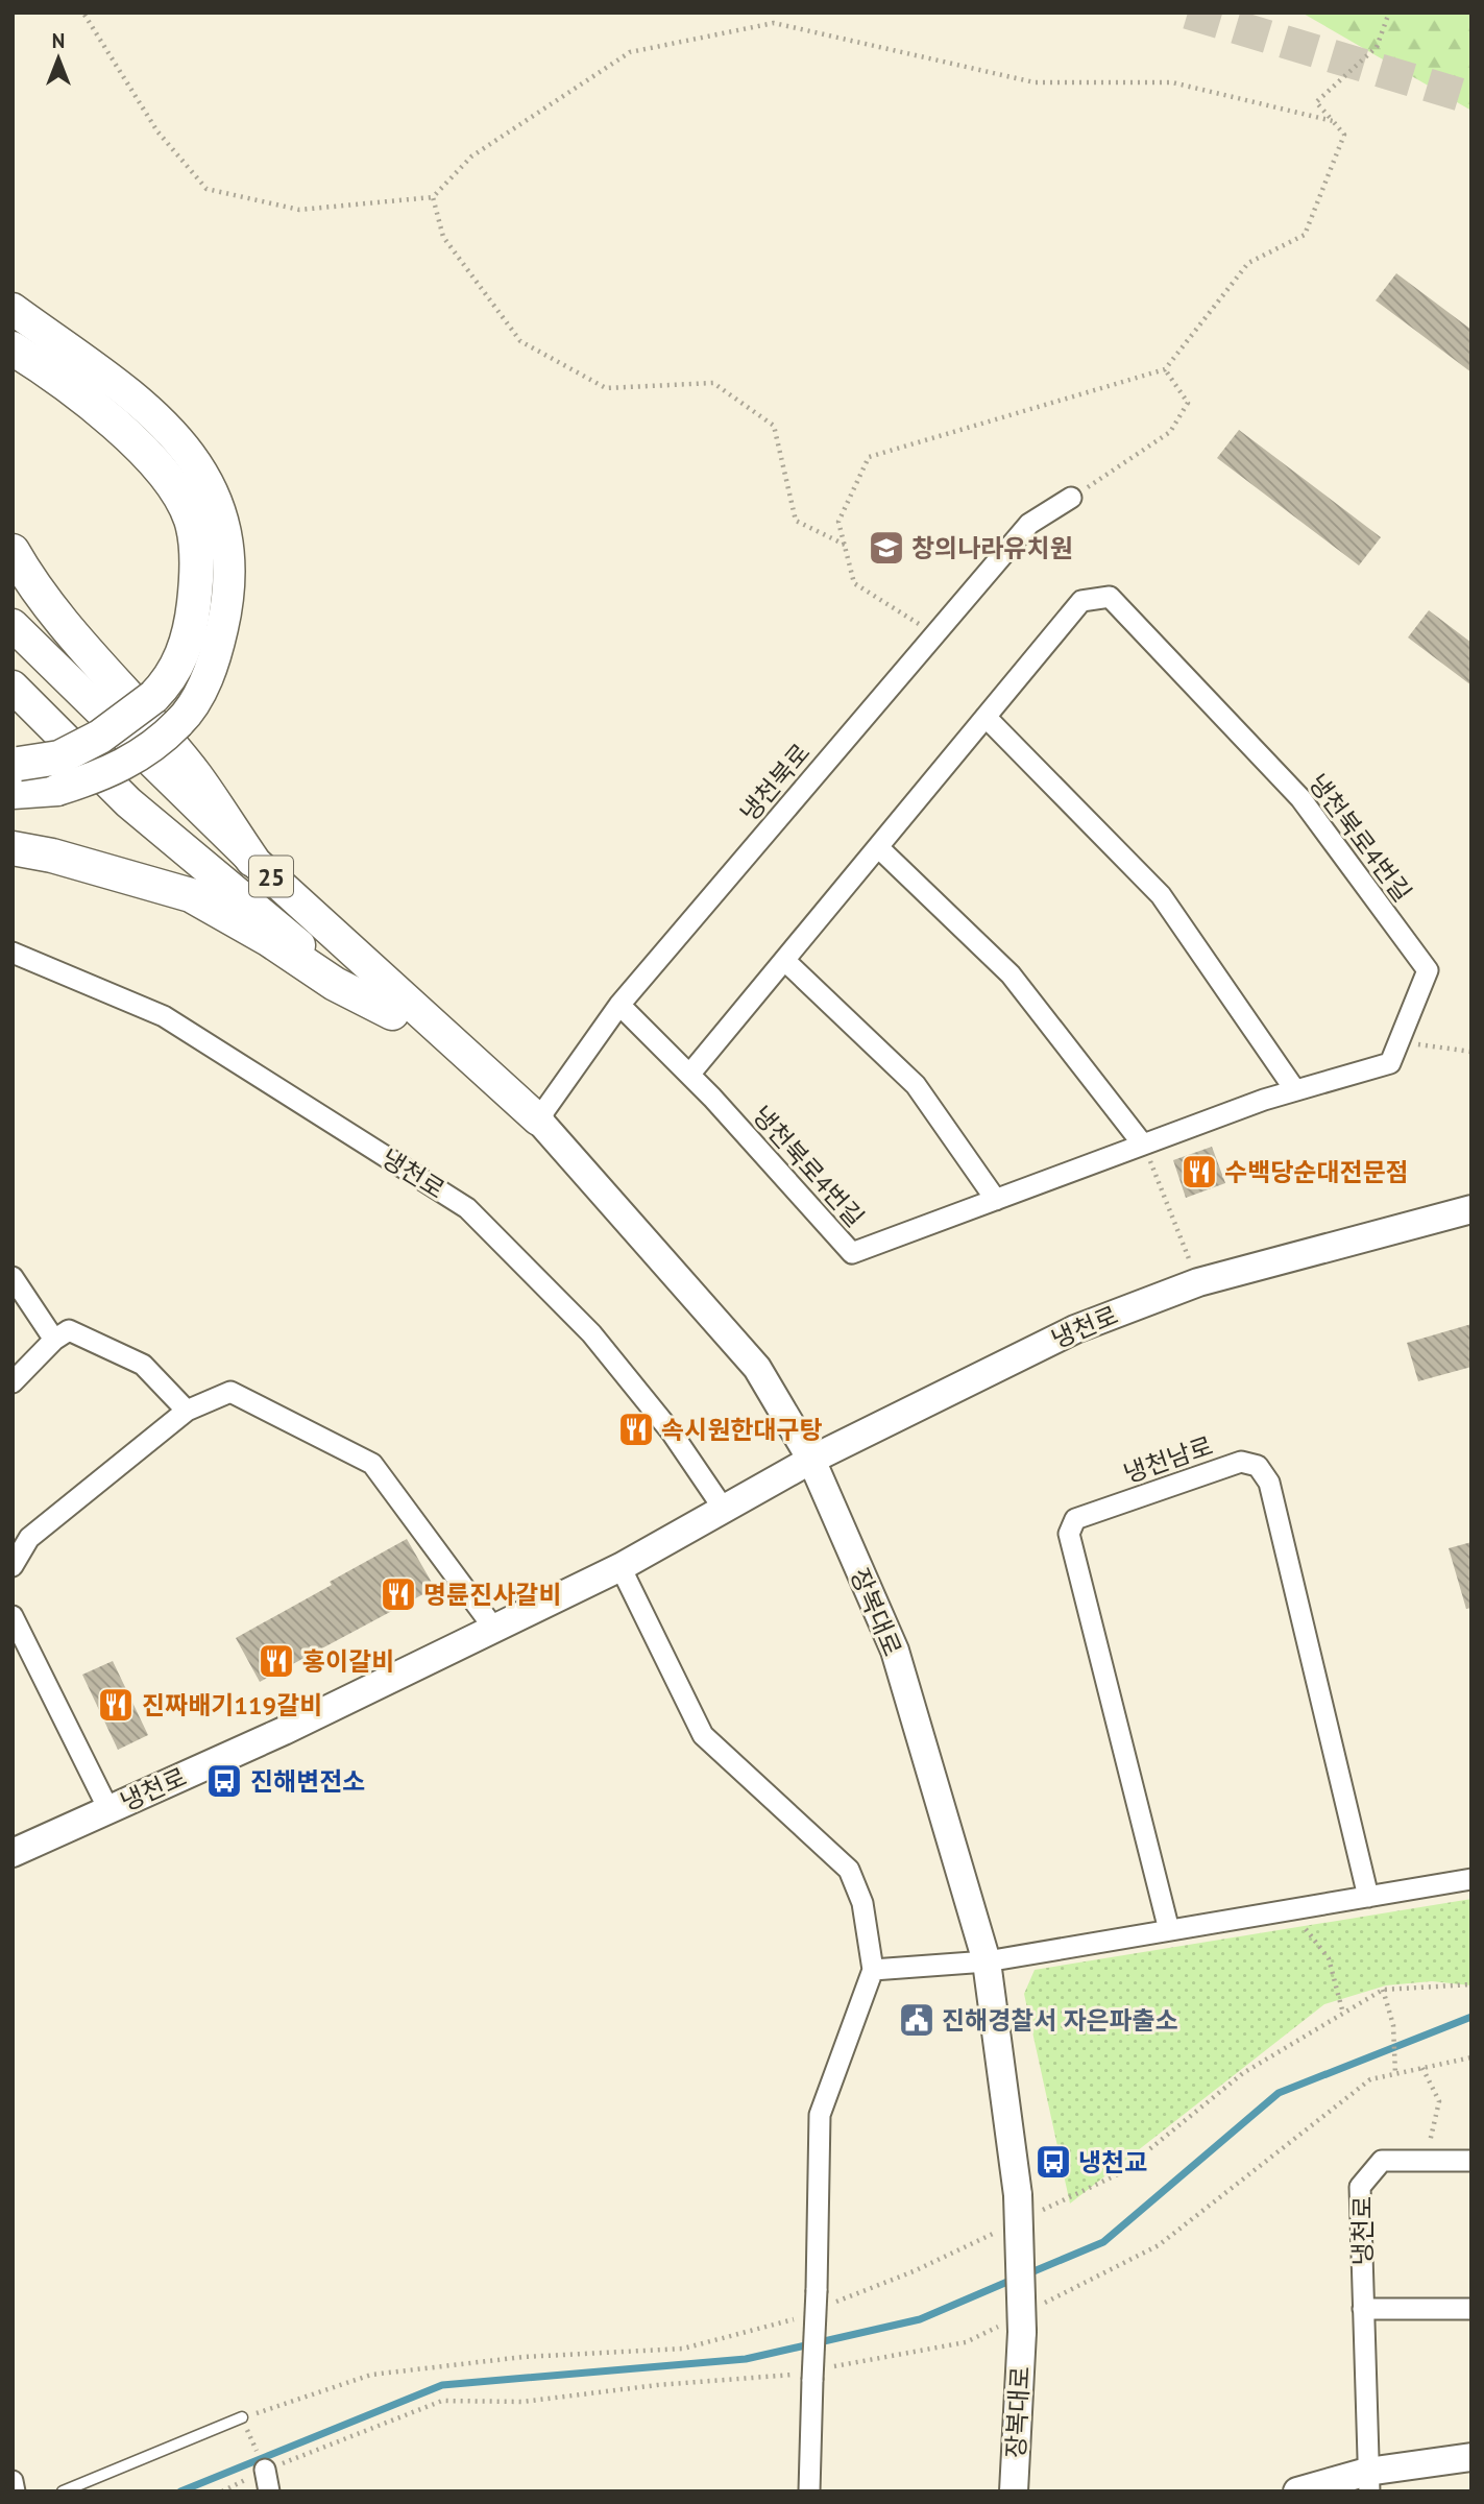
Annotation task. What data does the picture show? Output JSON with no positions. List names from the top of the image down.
{
  "streets": {
    "main road": ["25", "냉천로", "장복대로"],
    "street": ["냉천북로", "냉천북로4번길", "냉천남로"]
  },
  "crossings": [
    ["냉천북로", "냉천북로4번길"],
    ["냉천북로", "25"],
    ["냉천북로", "장복대로"],
    ["25", "장복대로"],
    ["냉천로", "장복대로"]
  ],
  "places": {
    "school or university": ["창의나라유치원"],
    "restaurant": [
      "수백당순대전문점",
      "속시원한대구탕",
      "명륜진사갈비",
      "홍이갈비",
      "진짜배기119갈비"
    ],
    "bus stop": ["진해변전소", "냉천교"],
    "public building": ["진해경찰서 자은파출소"]
  },
  "north": "top"
}
